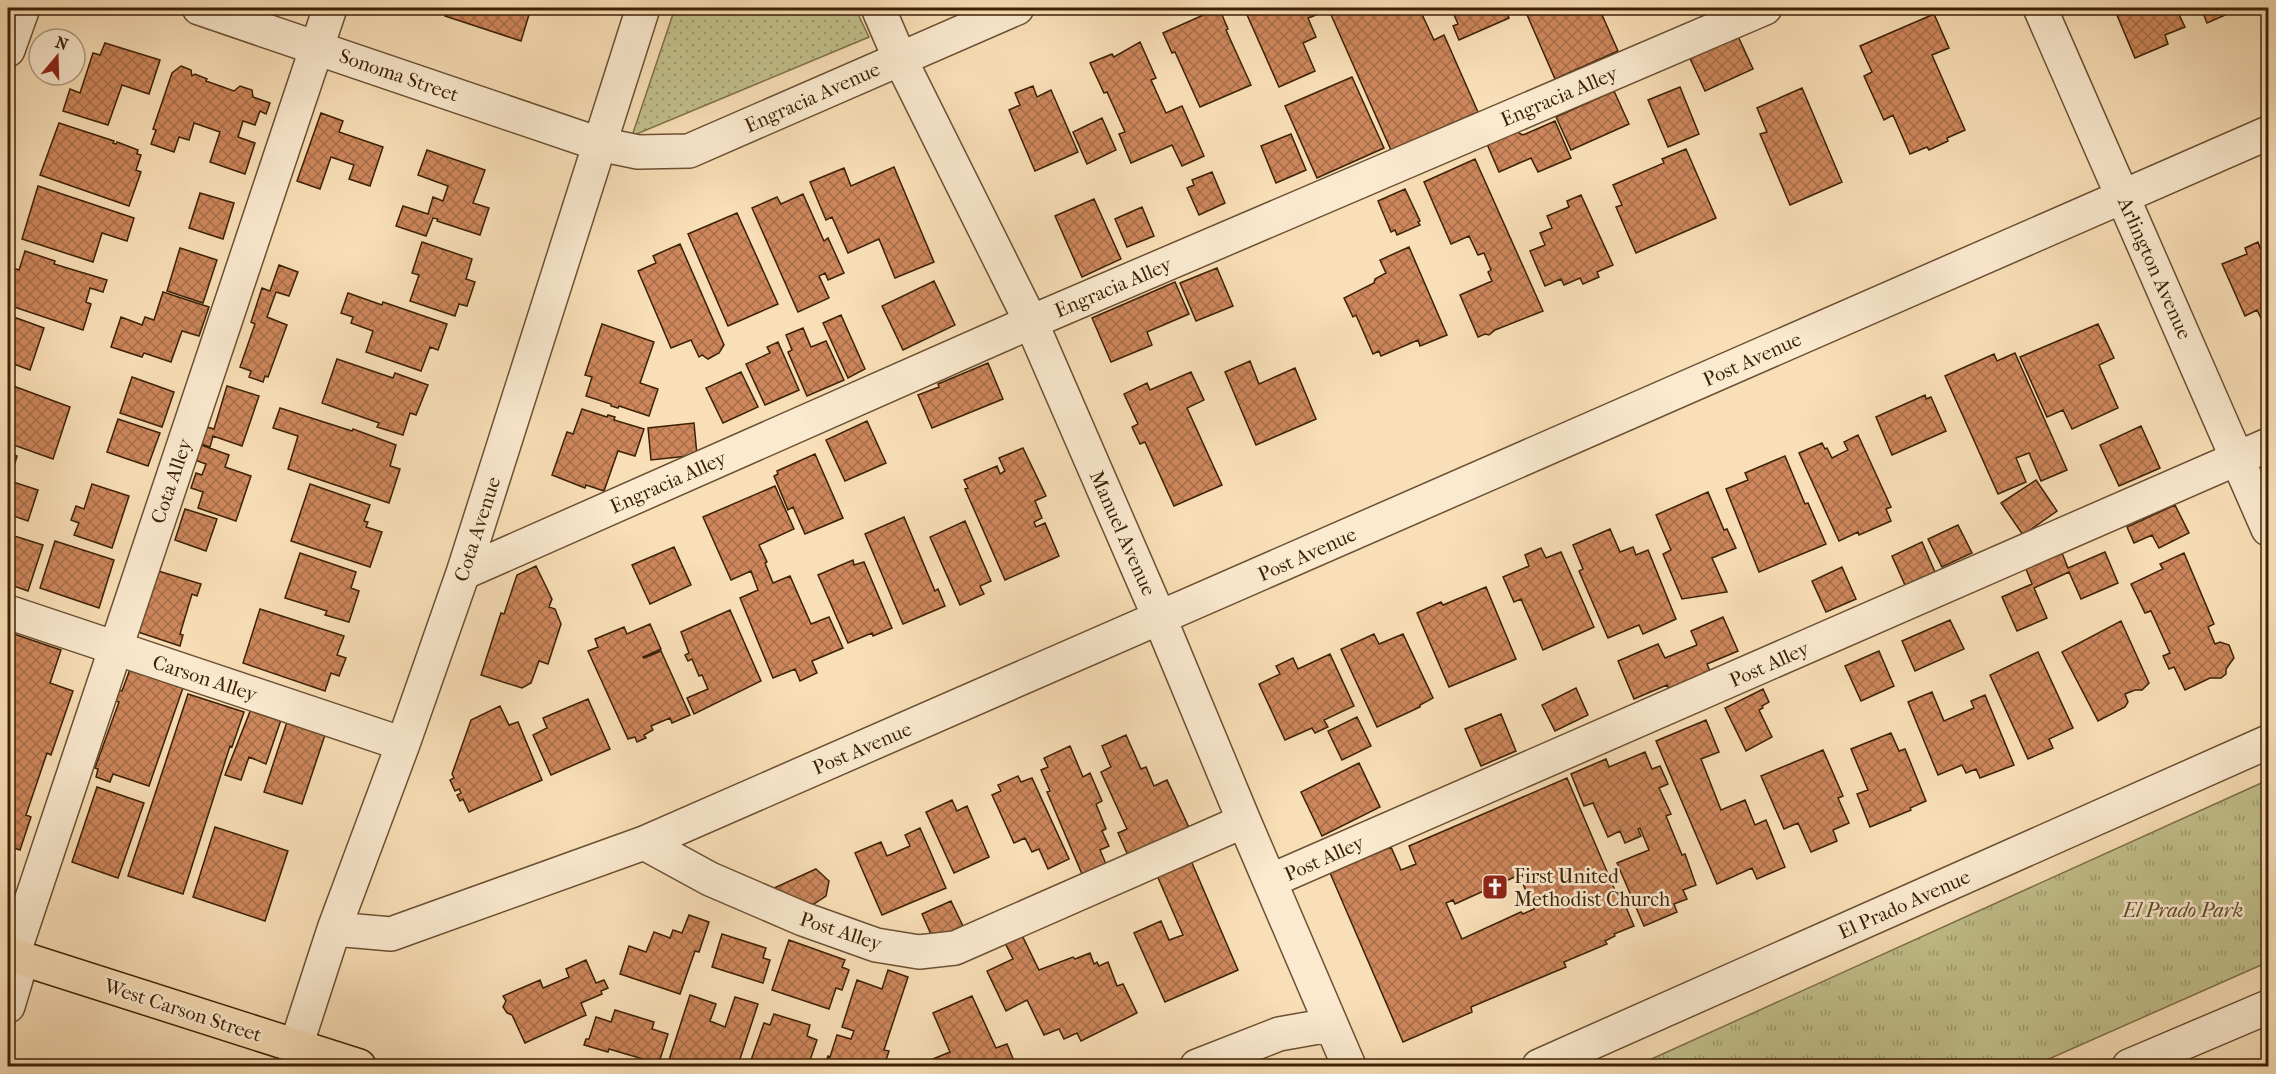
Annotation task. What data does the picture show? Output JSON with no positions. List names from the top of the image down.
{
  "streets": {
    "main road": ["West Carson Street"],
    "street": [
      "Sonoma Street",
      "Engracia Alley",
      "Engracia Avenue",
      "Arlington Avenue",
      "Post Avenue",
      "Cota Alley",
      "Cota Avenue",
      "Manuel Avenue",
      "Post Alley",
      "Carson Alley",
      "El Prado Avenue"
    ]
  },
  "crossings": [
    ["Sonoma Street", "Engracia Avenue"],
    ["Sonoma Street", "Cota Alley"],
    ["Sonoma Street", "Cota Avenue"],
    ["Engracia Alley", "Cota Avenue"],
    ["Engracia Alley", "Manuel Avenue"],
    ["Engracia Avenue", "Cota Avenue"],
    ["Engracia Avenue", "Manuel Avenue"],
    ["Arlington Avenue", "Post Avenue"],
    ["Arlington Avenue", "Post Alley"],
    ["Post Avenue", "Cota Avenue"],
    ["Post Avenue", "Manuel Avenue"],
    ["Post Avenue", "Post Alley"],
    ["Cota Alley", "Carson Alley"],
    ["Cota Alley", "West Carson Street"],
    ["Cota Avenue", "Carson Alley"],
    ["Cota Avenue", "West Carson Street"],
    ["Manuel Avenue", "Post Alley"]
  ],
  "parks": ["El Prado Park"],
  "places": {
    "church": ["First United Methodist Church"]
  },
  "north": "top"
}
